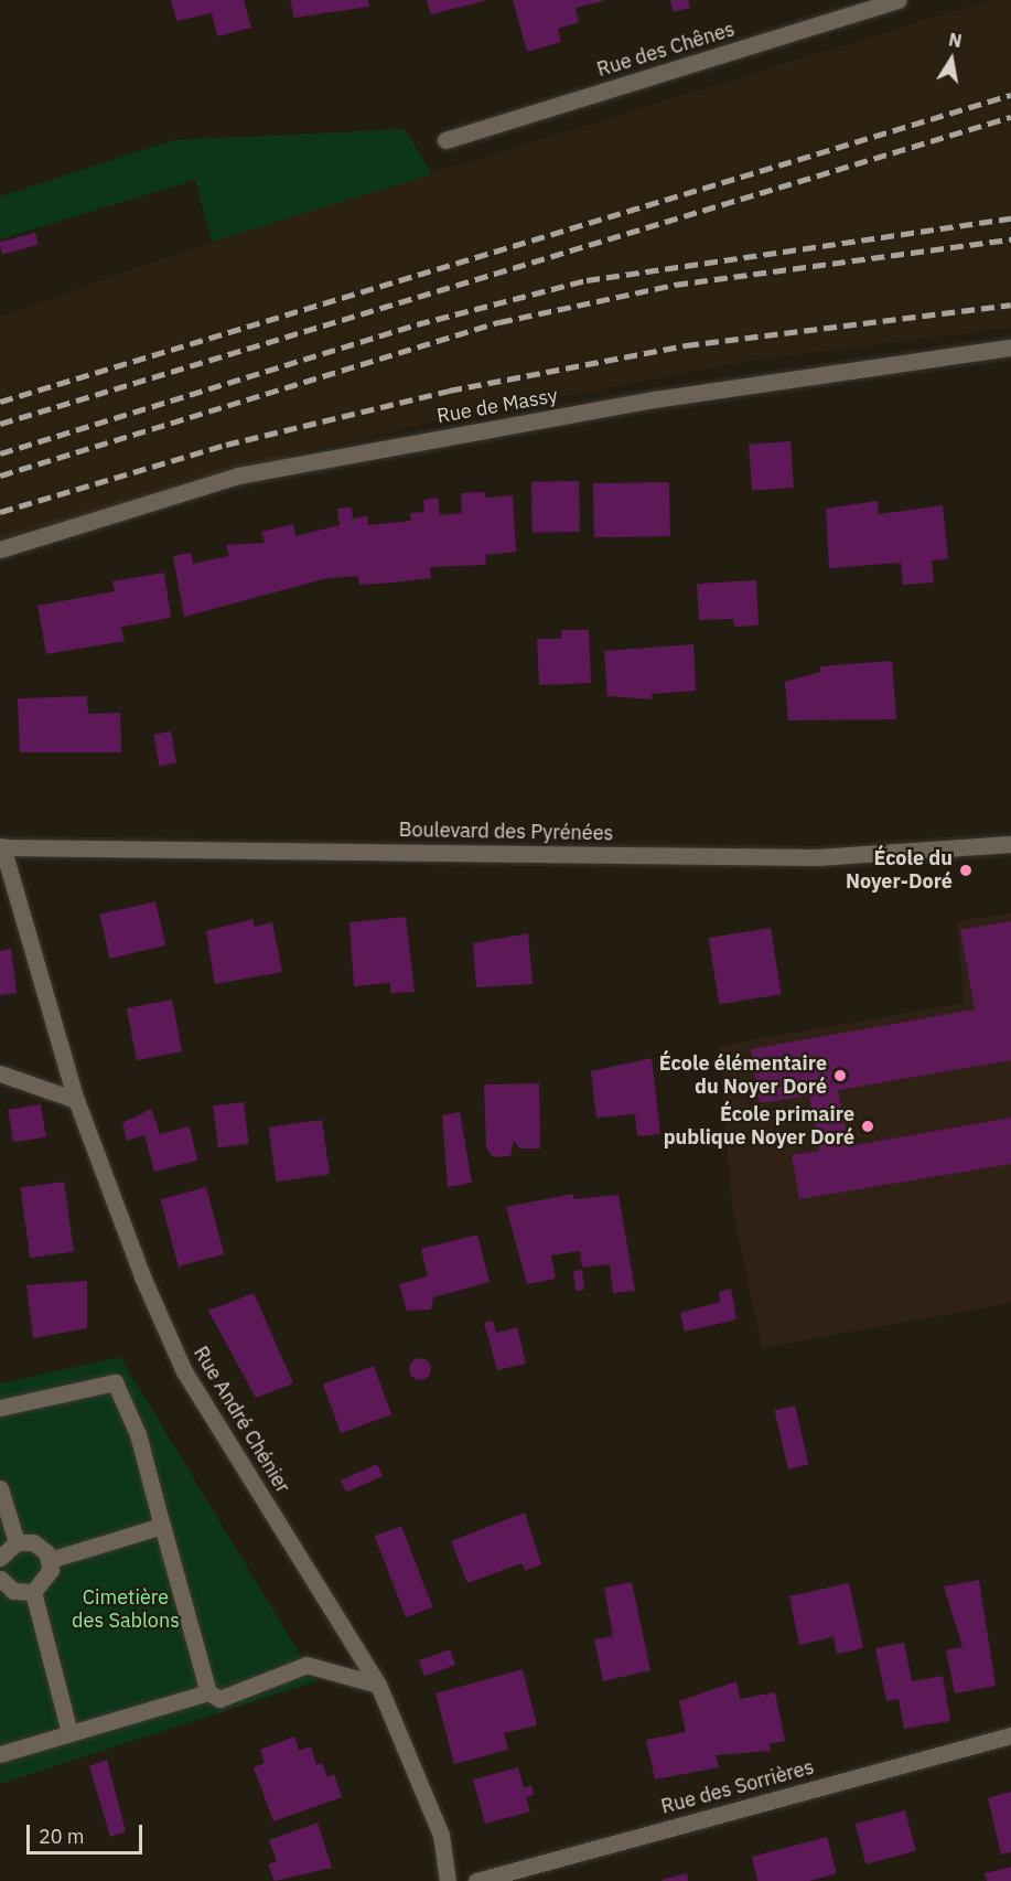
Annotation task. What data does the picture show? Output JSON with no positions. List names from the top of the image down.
{
  "streets": {
    "street": [
      "Rue des Chênes",
      "Rue de Massy",
      "Boulevard des Pyrénées",
      "Rue André Chénier",
      "Rue des Sorrières"
    ]
  },
  "crossings": [
    ["Boulevard des Pyrénées", "Rue André Chénier"]
  ],
  "parks": ["Cimetière des Sablons"],
  "places": ["École du Noyer-Doré", "École élémentaire du Noyer Doré", "École primaire publique Noyer Doré"],
  "scale_bar": "20 m",
  "north": "top"
}
